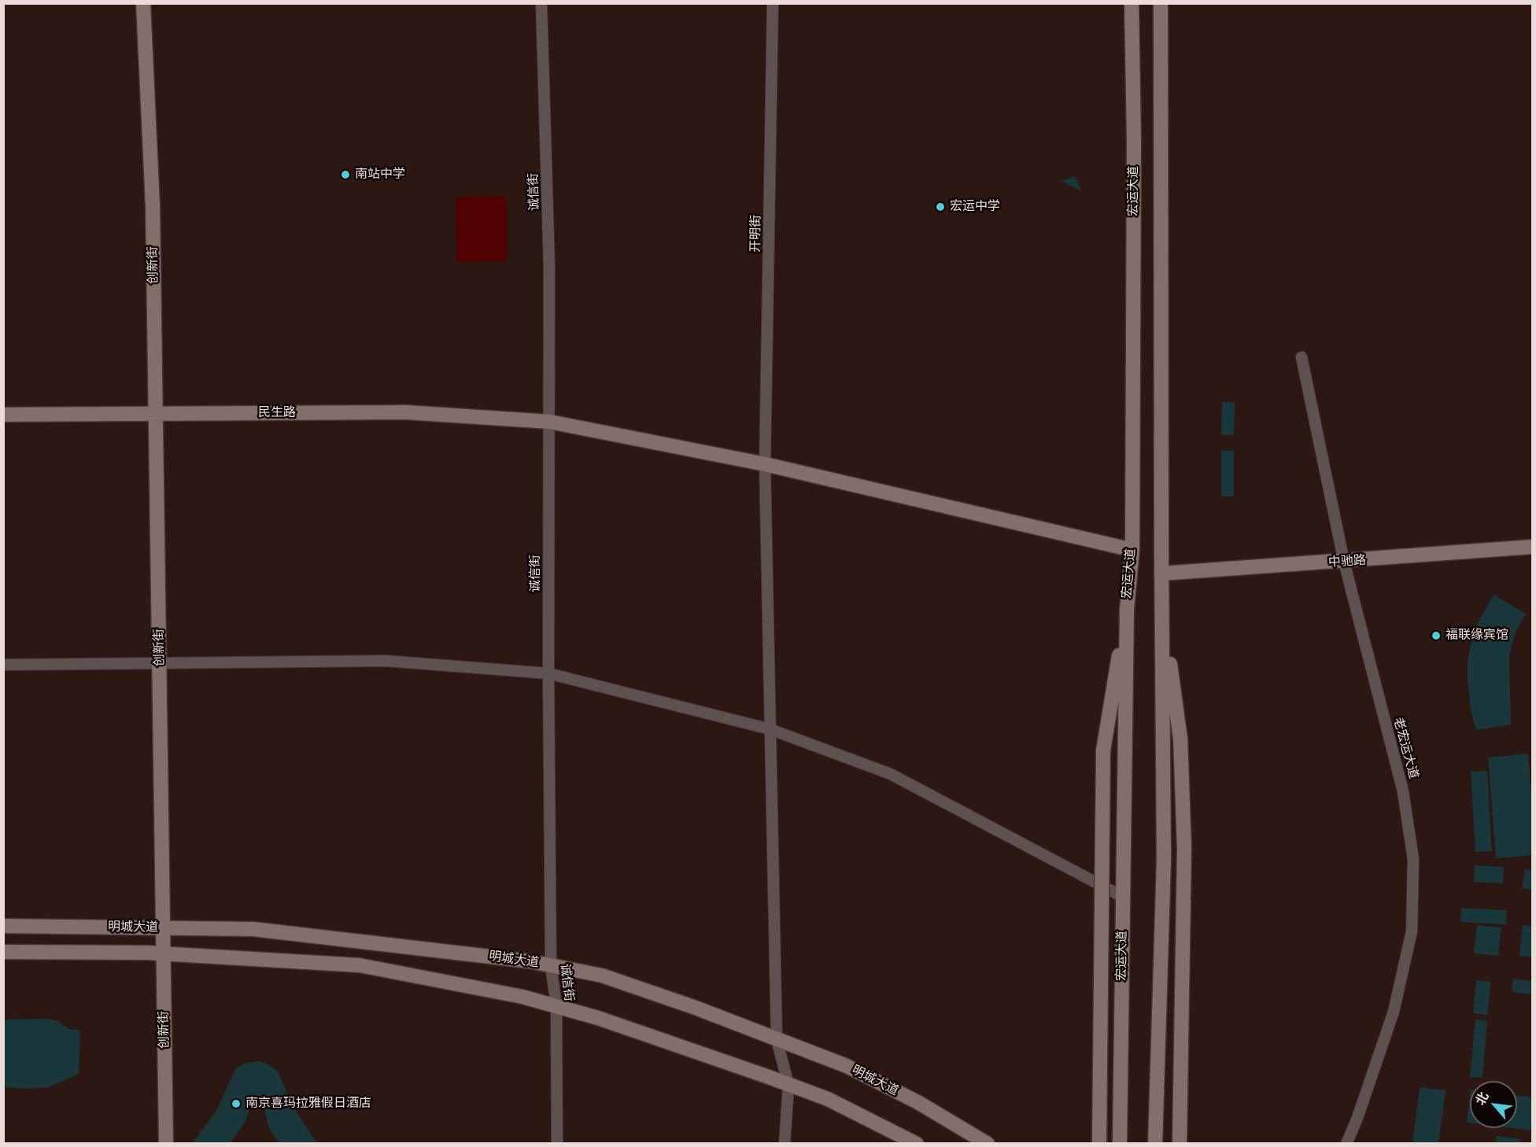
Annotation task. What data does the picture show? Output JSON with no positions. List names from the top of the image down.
{
  "streets": {
    "main road": [
      "宏运大道",
      "创新街",
      "民生路",
      "中驰路",
      "明城大道"
    ],
    "street": ["诚信街", "开明街", "老宏运大道"]
  },
  "crossings": [
    ["宏运大道", "民生路"],
    ["宏运大道", "中驰路"],
    ["诚信街", "民生路"],
    ["诚信街", "明城大道"],
    ["开明街", "民生路"],
    ["开明街", "明城大道"],
    ["创新街", "民生路"],
    ["创新街", "明城大道"],
    ["中驰路", "老宏运大道"]
  ],
  "places": [
    "南站中学",
    "宏运中学",
    "福联缘宾馆",
    "南京喜玛拉雅假日酒店"
  ],
  "north": "top left"
}
